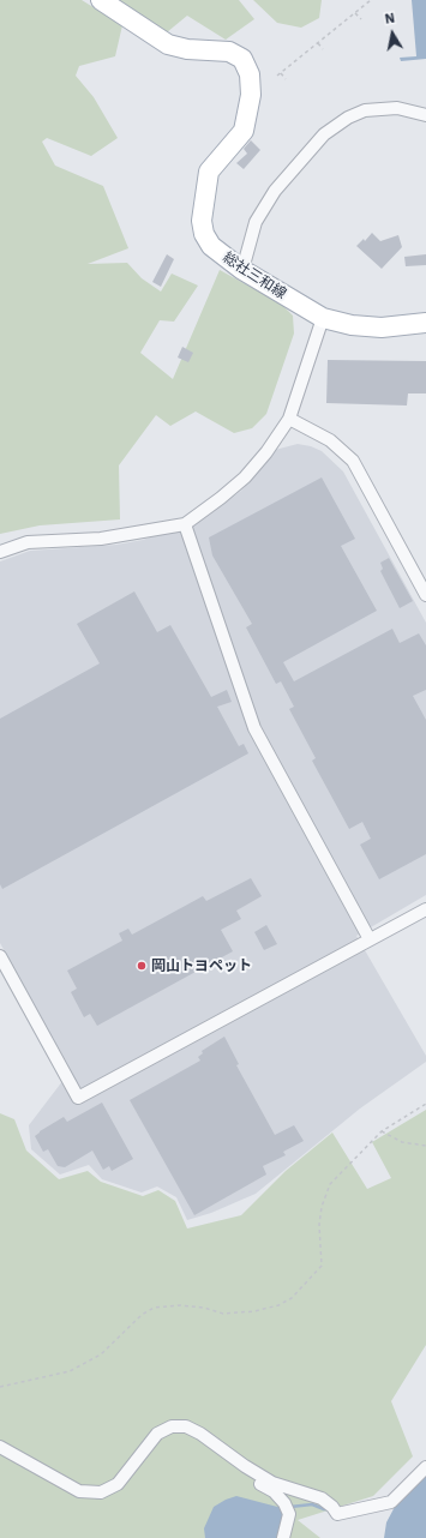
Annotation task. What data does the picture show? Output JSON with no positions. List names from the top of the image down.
{
  "streets": {
    "main road": ["総社三和線"]
  },
  "places": ["岡山トヨペット"],
  "north": "top"
}
